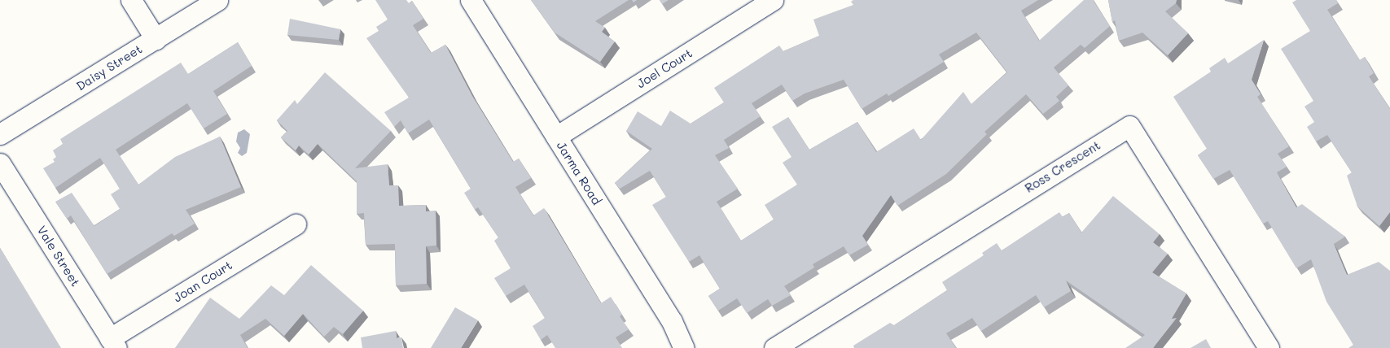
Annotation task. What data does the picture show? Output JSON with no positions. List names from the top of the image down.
{
  "streets": {
    "street": [
      "Daisy Street",
      "Joel Court",
      "Ross Crescent",
      "Jarma Road",
      "Vale Street",
      "Joan Court"
    ]
  },
  "crossings": [
    ["Joel Court", "Jarma Road"],
    ["Vale Street", "Joan Court"]
  ]
}
